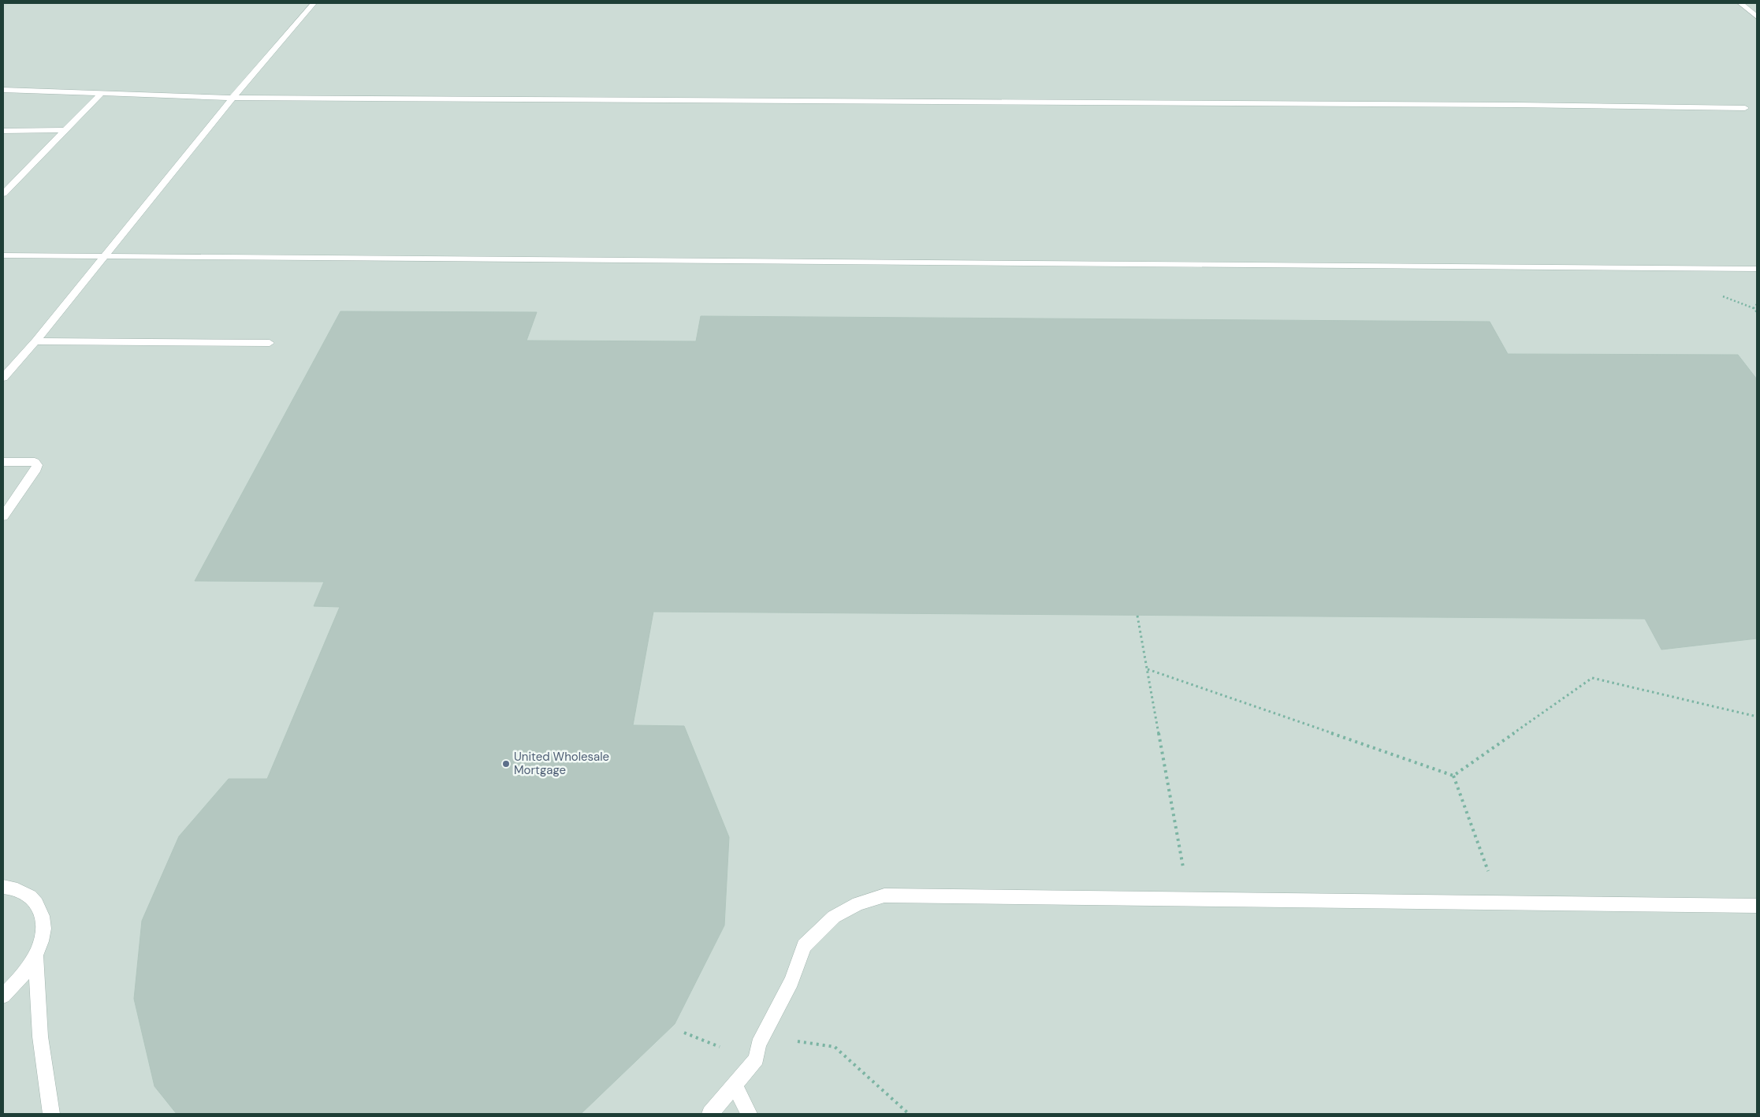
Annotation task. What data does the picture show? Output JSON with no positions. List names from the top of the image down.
{
  "places": ["United Wholesale Mortgage"]
}
